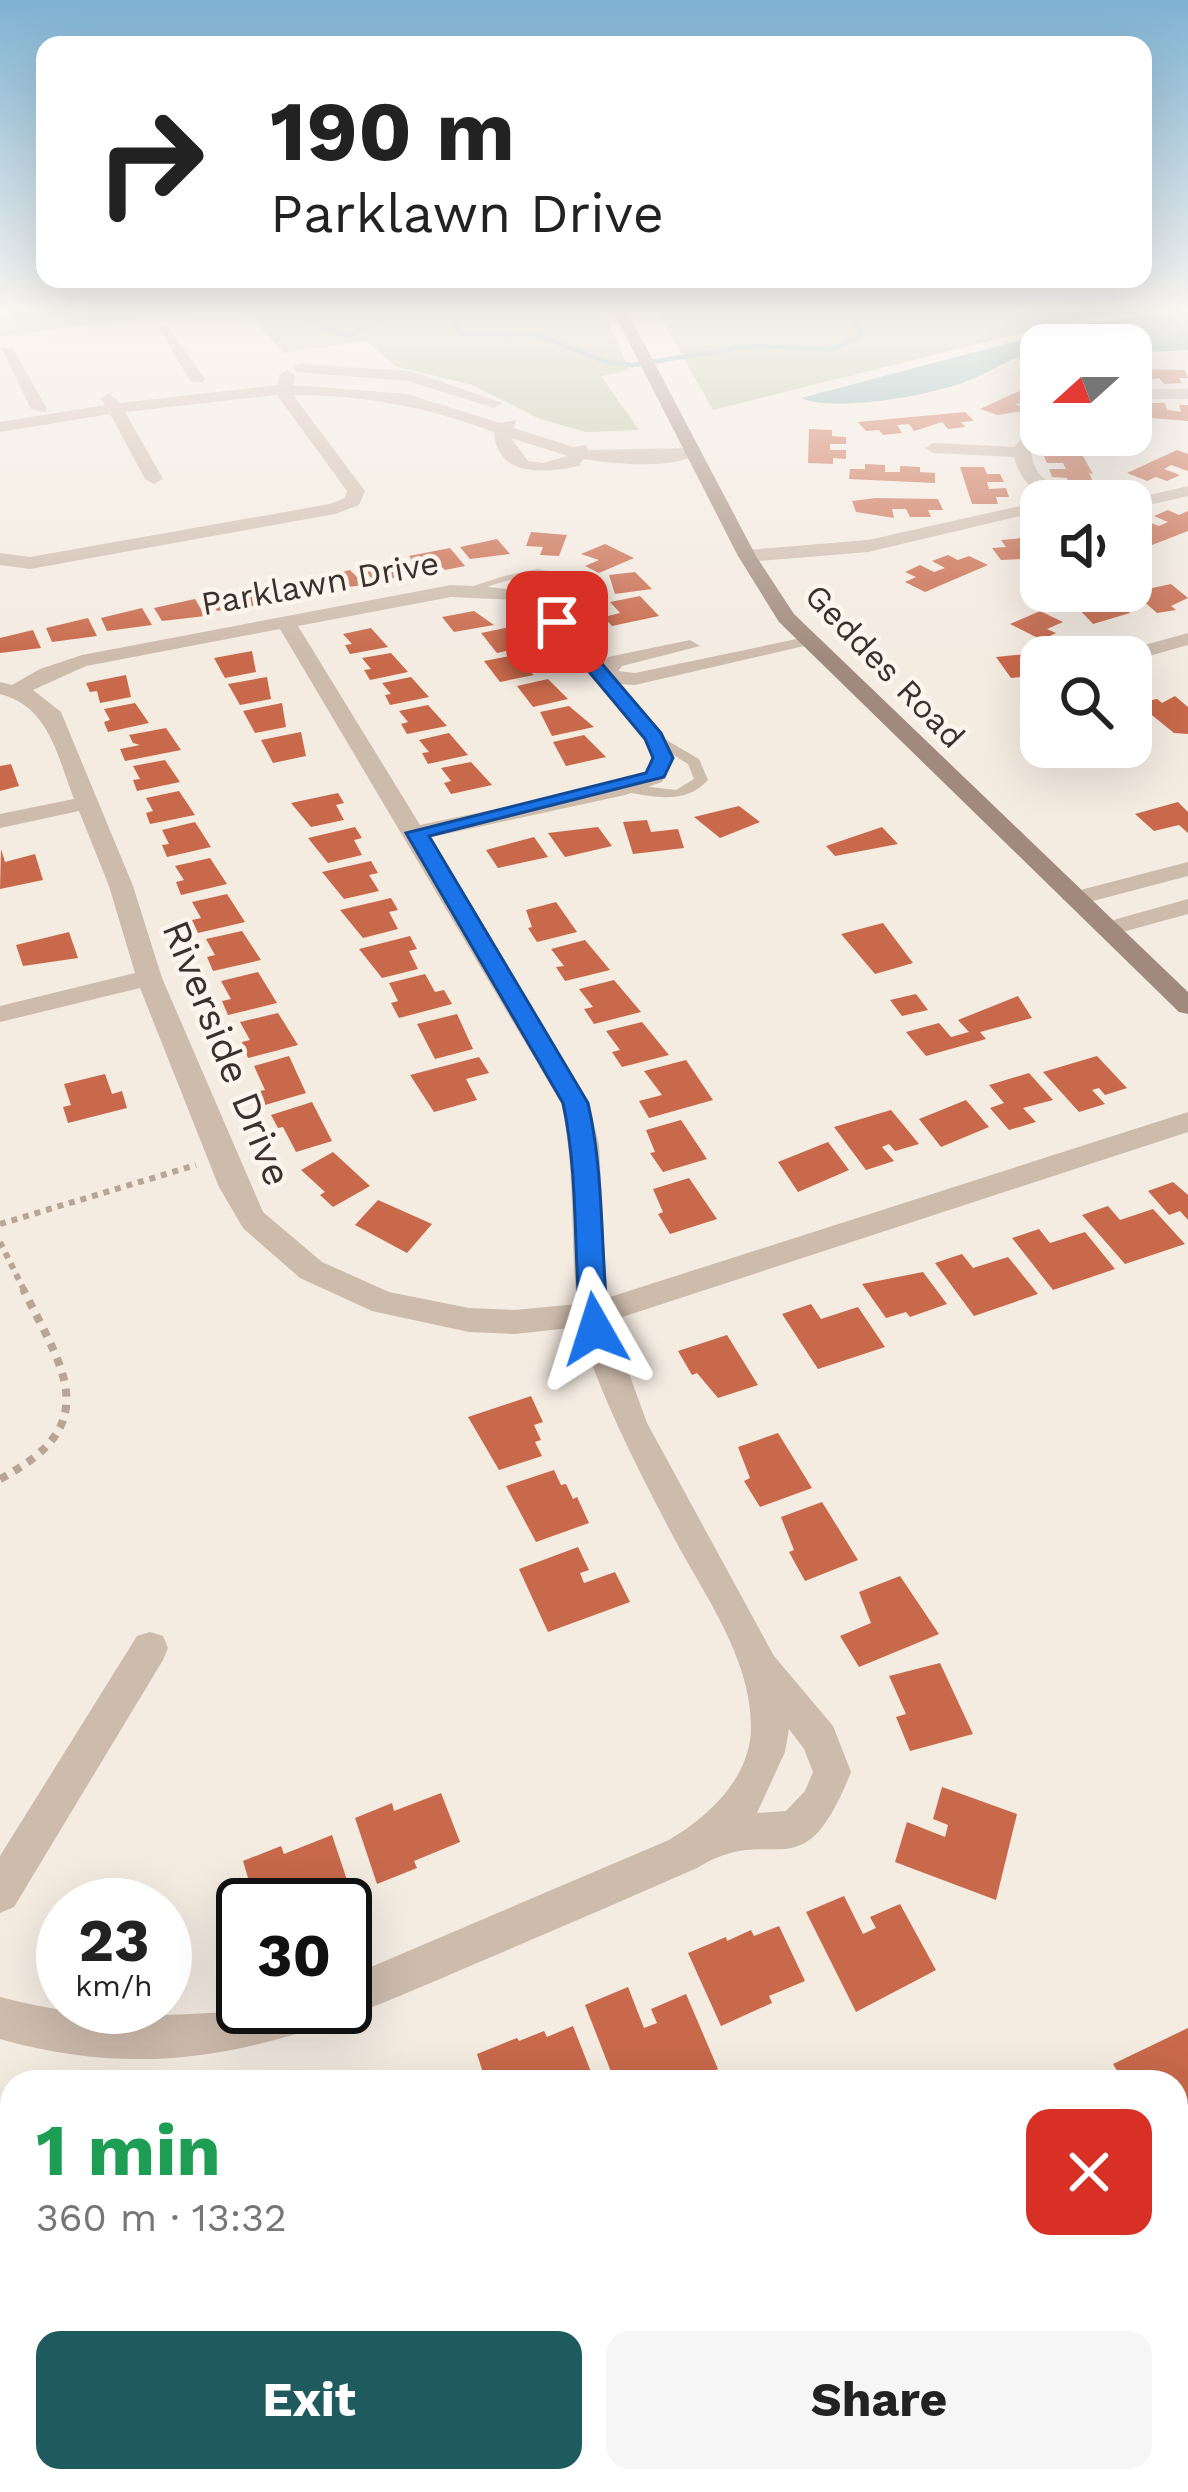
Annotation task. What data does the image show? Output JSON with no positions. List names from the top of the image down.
{
  "streets": {
    "main road": ["Geddes Road"],
    "street": ["Parklawn Drive", "Riverside Drive"]
  },
  "crossings": [
    ["Parklawn Drive", "Riverside Drive"]
  ],
  "north": "left",
  "page": {
    "turn": ["190 m", "Parklawn Drive"],
    "speed": "23 km/h",
    "limit": "30",
    "heading": ["1 min", "360 m · 13:32"],
    "buttons": ["Exit", "Share"]
  }
}
